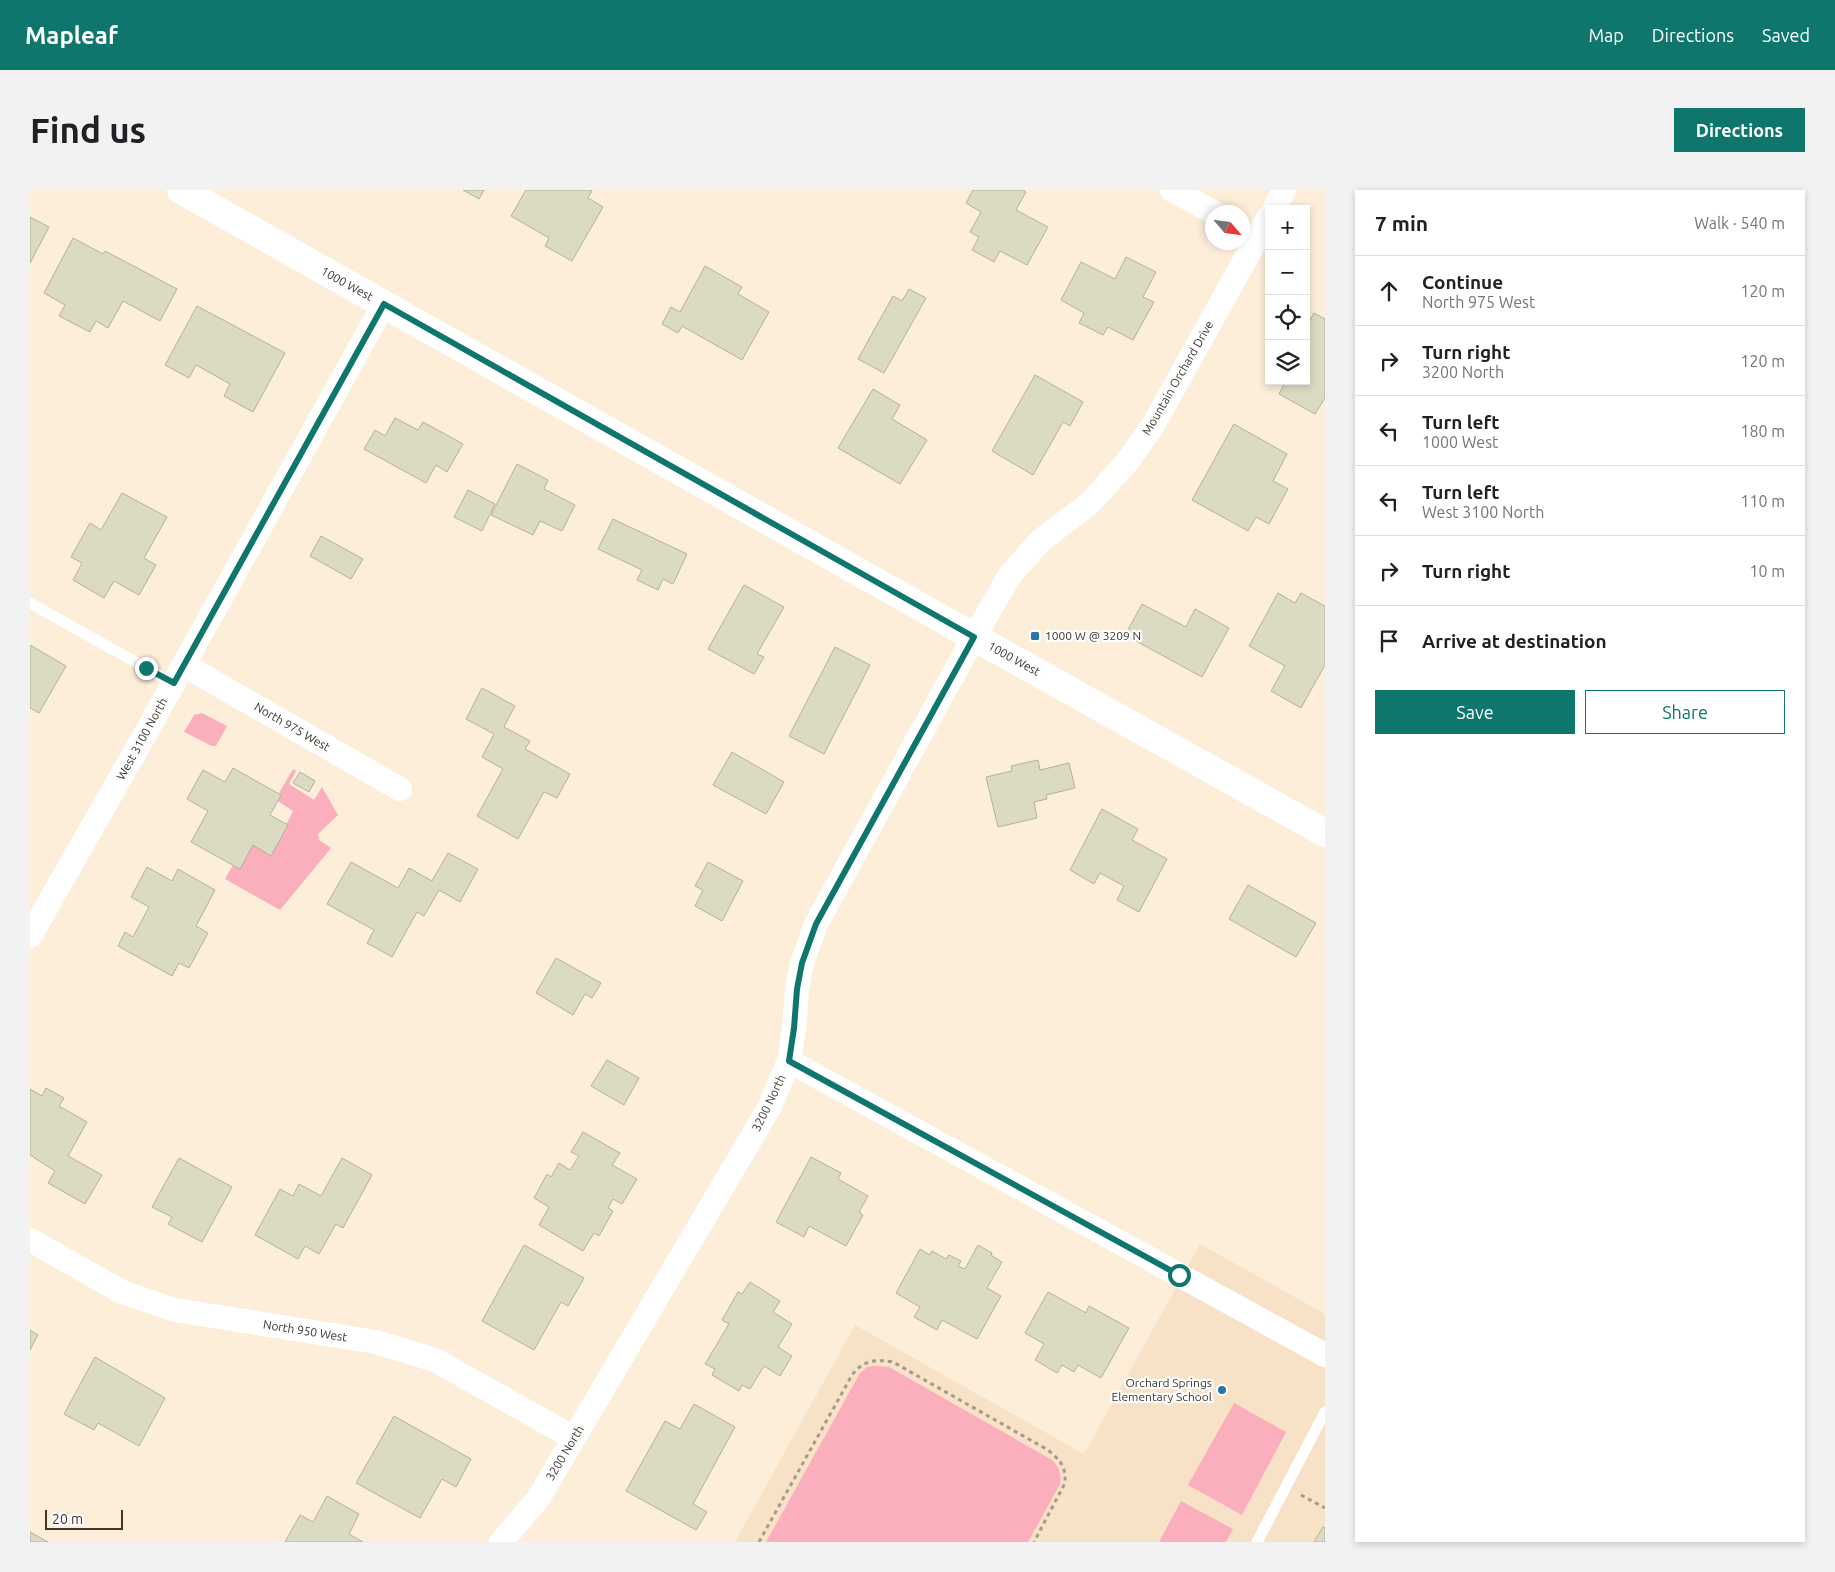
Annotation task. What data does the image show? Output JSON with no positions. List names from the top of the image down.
{
  "streets": {
    "street": [
      "1000 West",
      "Mountain Orchard Drive",
      "North 975 West",
      "West 3100 North",
      "3200 North",
      "North 950 West"
    ]
  },
  "crossings": [
    ["1000 West", "Mountain Orchard Drive"],
    ["1000 West", "West 3100 North"],
    ["1000 West", "3200 North"],
    ["Mountain Orchard Drive", "3200 North"],
    ["North 975 West", "West 3100 North"],
    ["3200 North", "North 950 West"]
  ],
  "places": {
    "transit": ["1000 W @ 3209 N"],
    "other": ["Orchard Springs Elementary School"]
  },
  "scale_bar": "20 m",
  "north": "bottom right",
  "page": {
    "header": "Mapleaf",
    "nav": ["Map", "Directions", "Saved"],
    "buttons": [
      "Directions",
      ["Save", "Share"]
    ],
    "title": "Find us",
    "heading": ["7 min", "Walk · 540 m"],
    "map_buttons": ["+", "−"],
    "list": [
      ["Continue", "North 975 West", "120 m"],
      ["Turn right", "3200 North", "120 m"],
      ["Turn left", "1000 West", "180 m"],
      ["Turn left", "West 3100 North", "110 m"],
      ["Turn right", "10 m"],
      "Arrive at destination"
    ],
    "scale": "20 m"
  }
}
